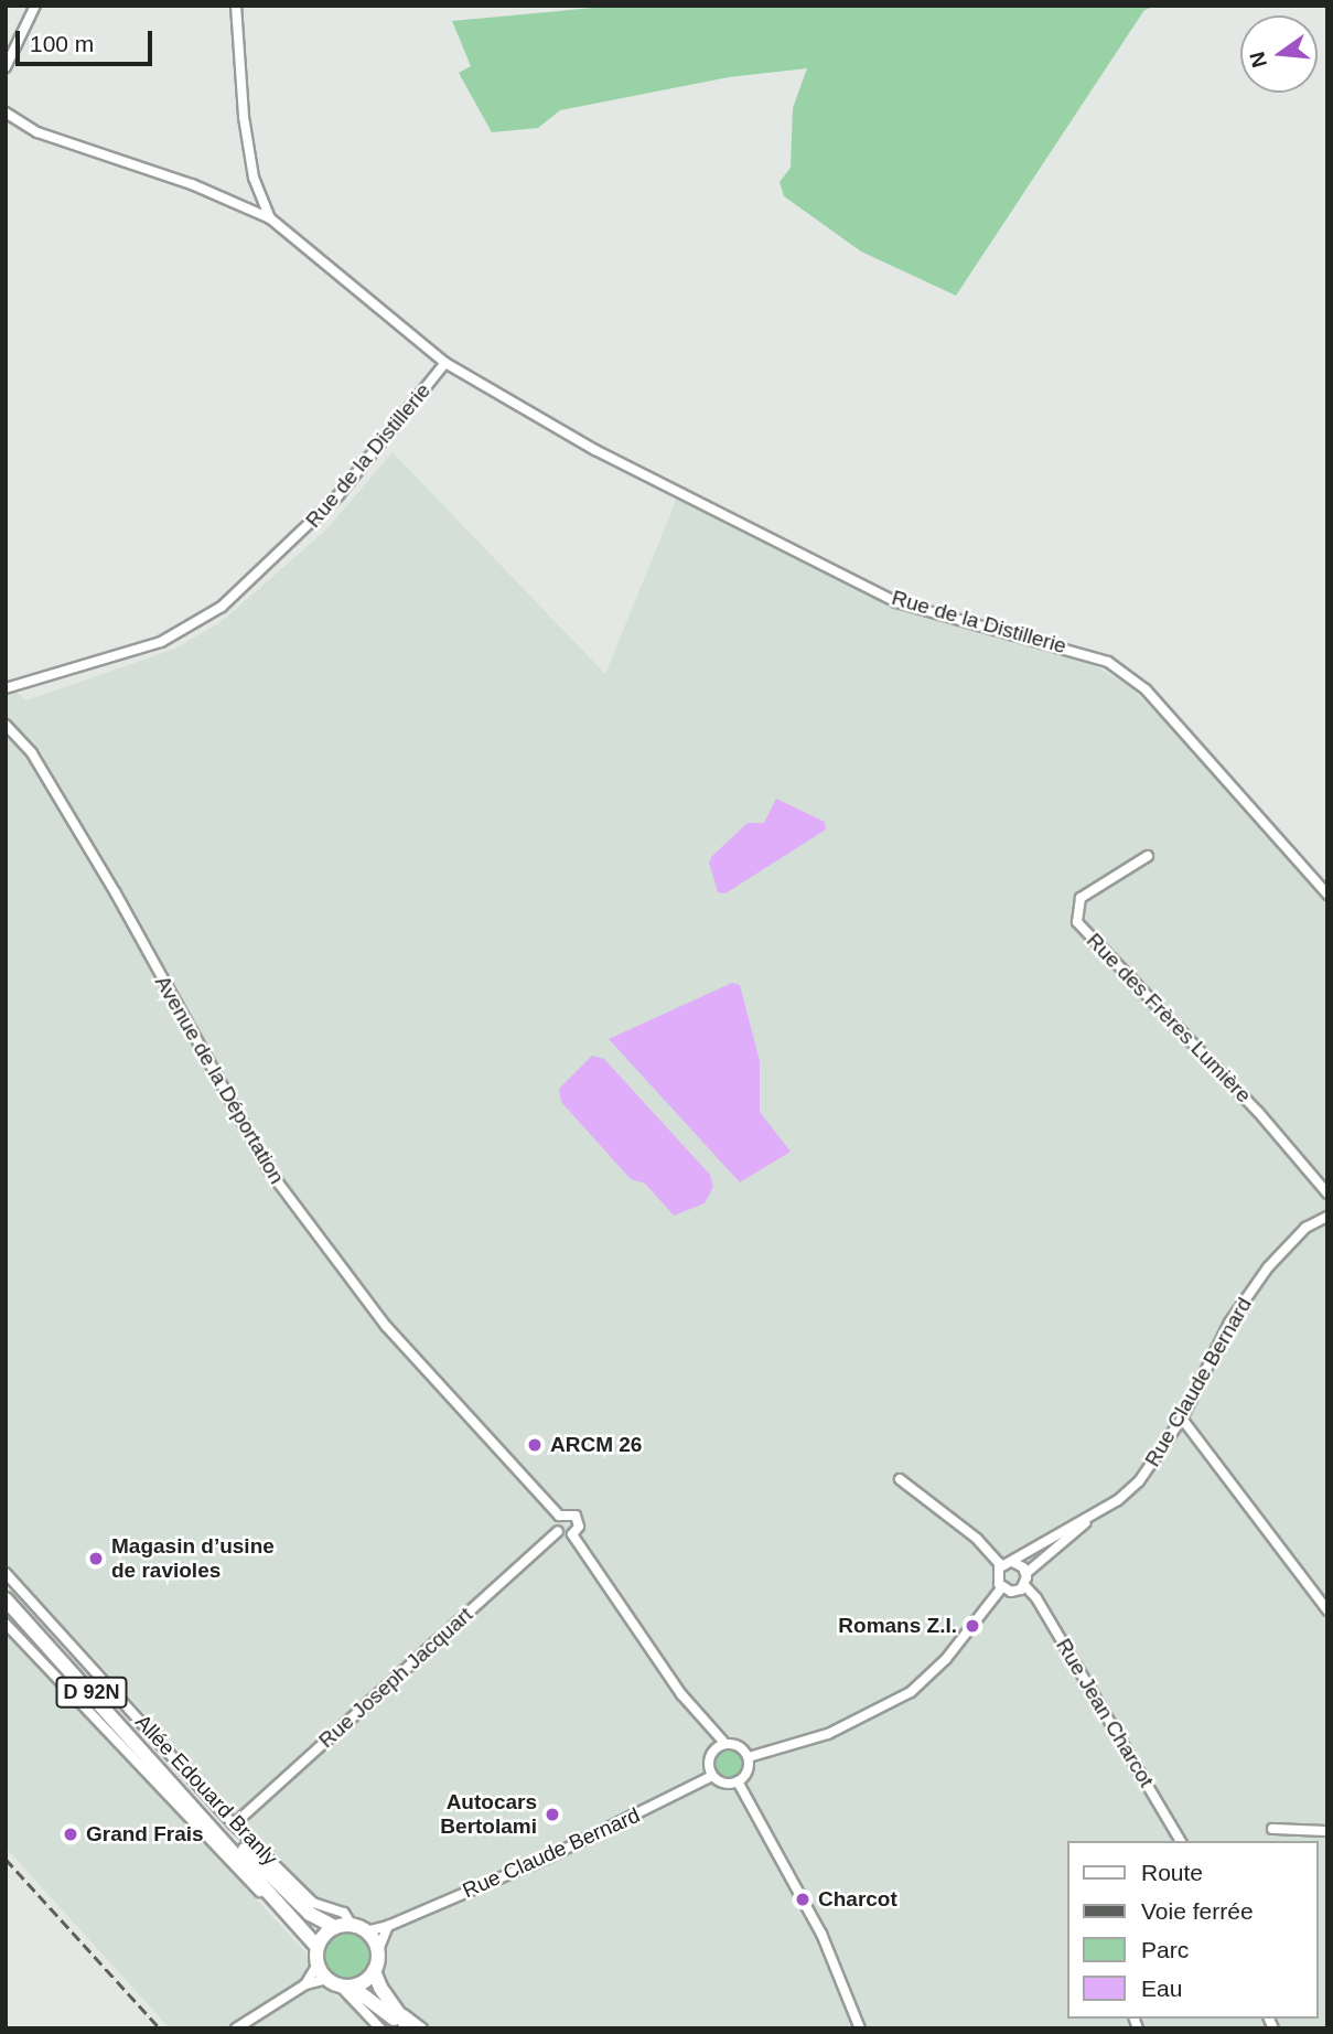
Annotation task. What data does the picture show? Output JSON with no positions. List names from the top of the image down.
{
  "streets": {
    "main road": ["D 92N"],
    "street": [
      "Rue de la Distillerie",
      "Rue des Frères Lumière",
      "Avenue de la Déportation",
      "Rue Claude Bernard",
      "Rue Joseph Jacquart",
      "Rue Jean Charcot",
      "Allée Edouard Branly"
    ]
  },
  "crossings": [
    ["Rue Claude Bernard", "D 92N"],
    ["Rue Claude Bernard", "Allée Edouard Branly"],
    ["Rue Joseph Jacquart", "Allée Edouard Branly"],
    ["D 92N", "Allée Edouard Branly"]
  ],
  "places": [
    "ARCM 26",
    "Magasin d’usine de ravioles",
    "Romans Z.I.",
    "Autocars Bertolami",
    "Grand Frais",
    "Charcot"
  ],
  "legend": [
    "Route",
    "Voie ferrée",
    "Parc",
    "Eau"
  ],
  "scale_bar": "100 m",
  "north": "left"
}
